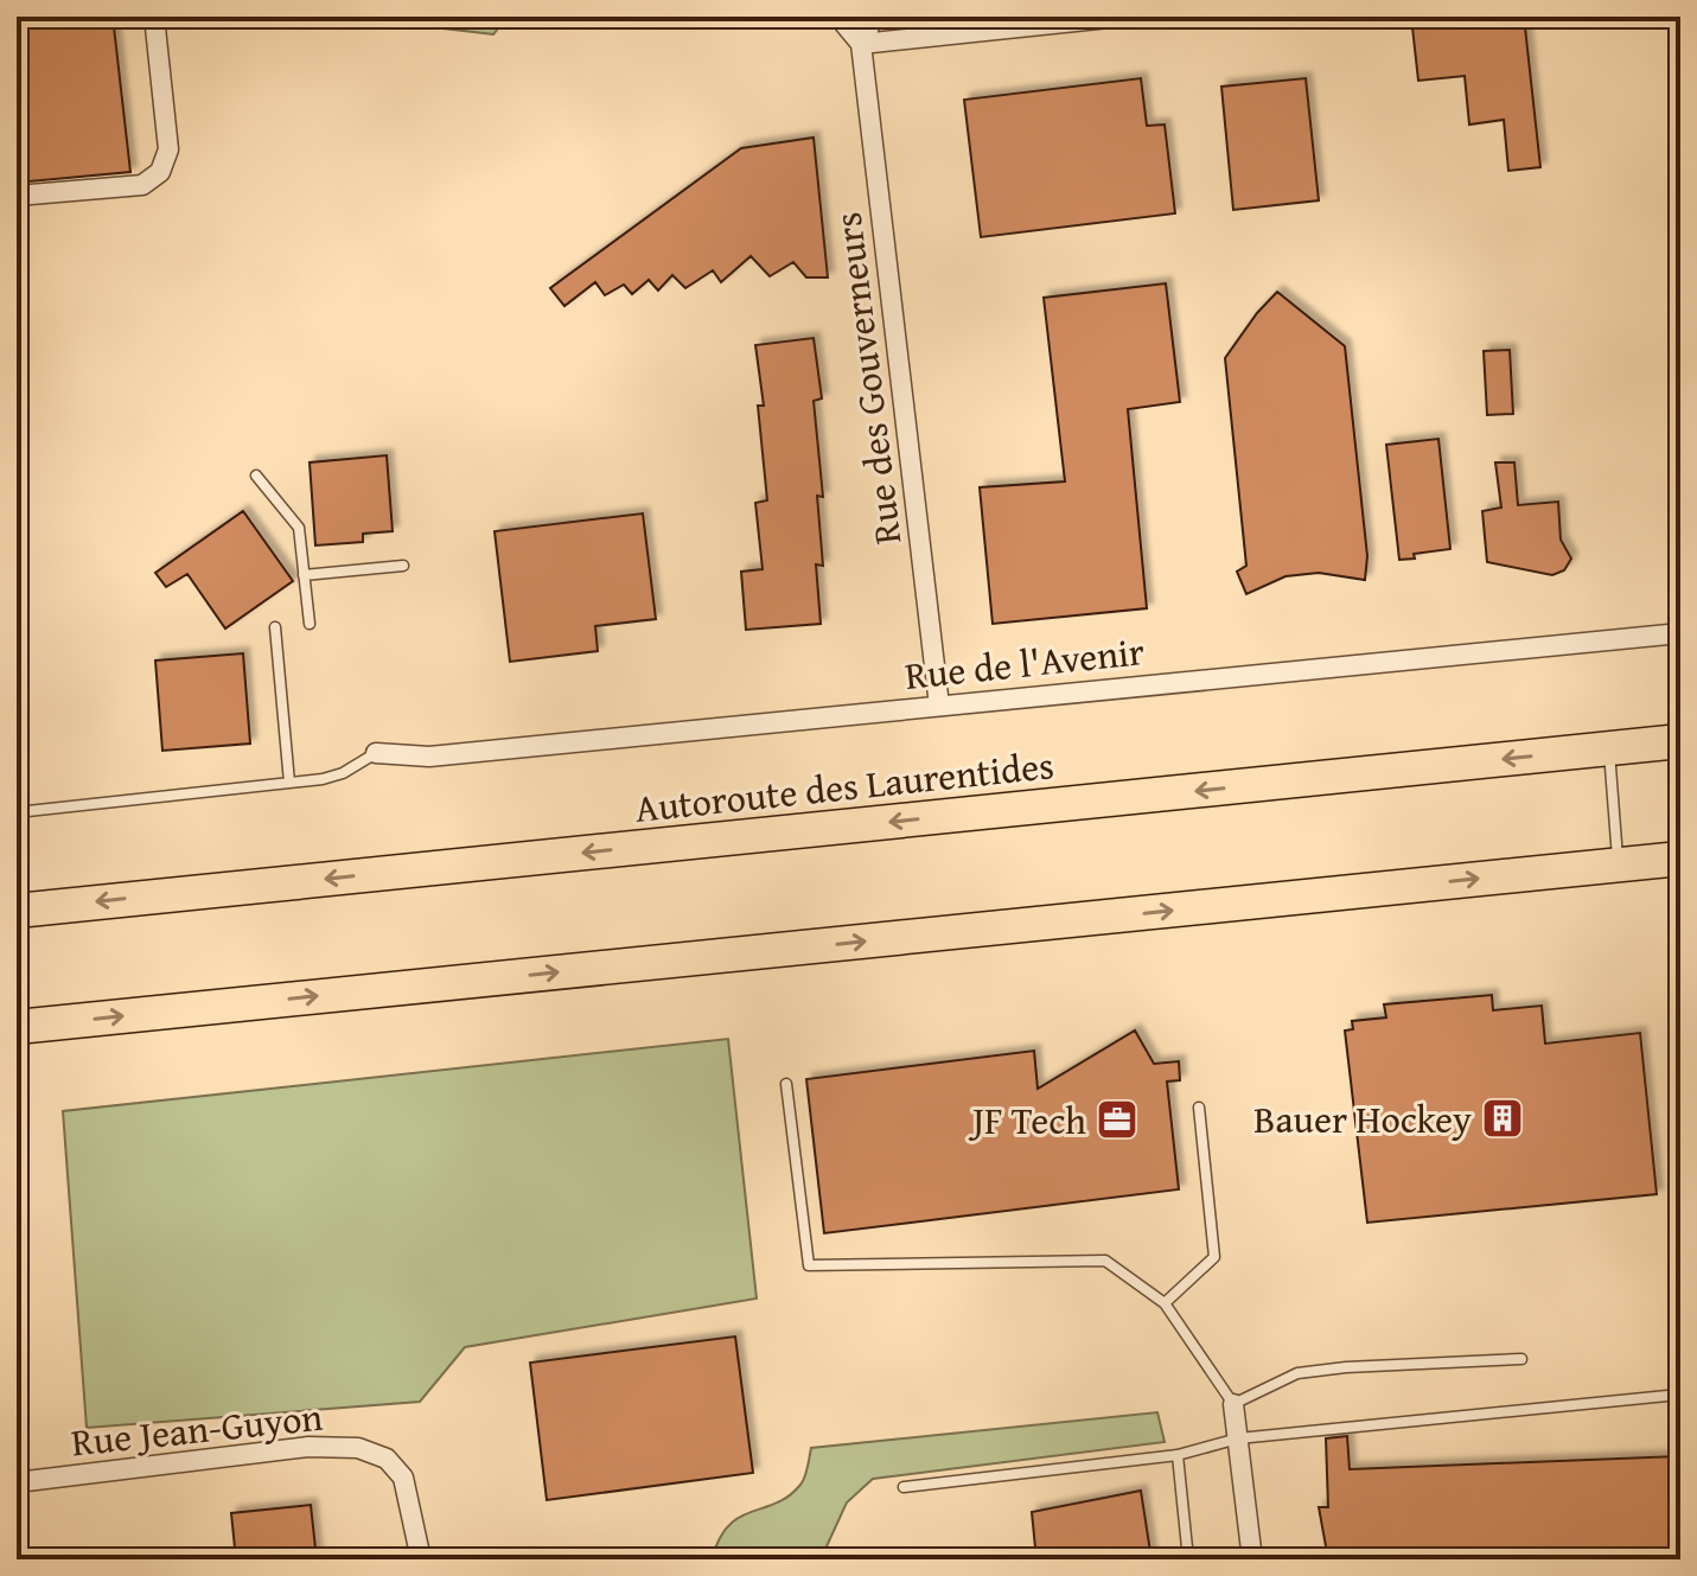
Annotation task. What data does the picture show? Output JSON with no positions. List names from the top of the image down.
{
  "streets": {
    "highway": ["Autoroute des Laurentides"],
    "street": ["Rue des Gouverneurs", "Rue de l'Avenir", "Rue Jean-Guyon"]
  },
  "crossings": [
    ["Rue des Gouverneurs", "Rue de l'Avenir"]
  ],
  "places": {
    "building": ["Bauer Hockey"],
    "office": ["JF Tech"]
  }
}
